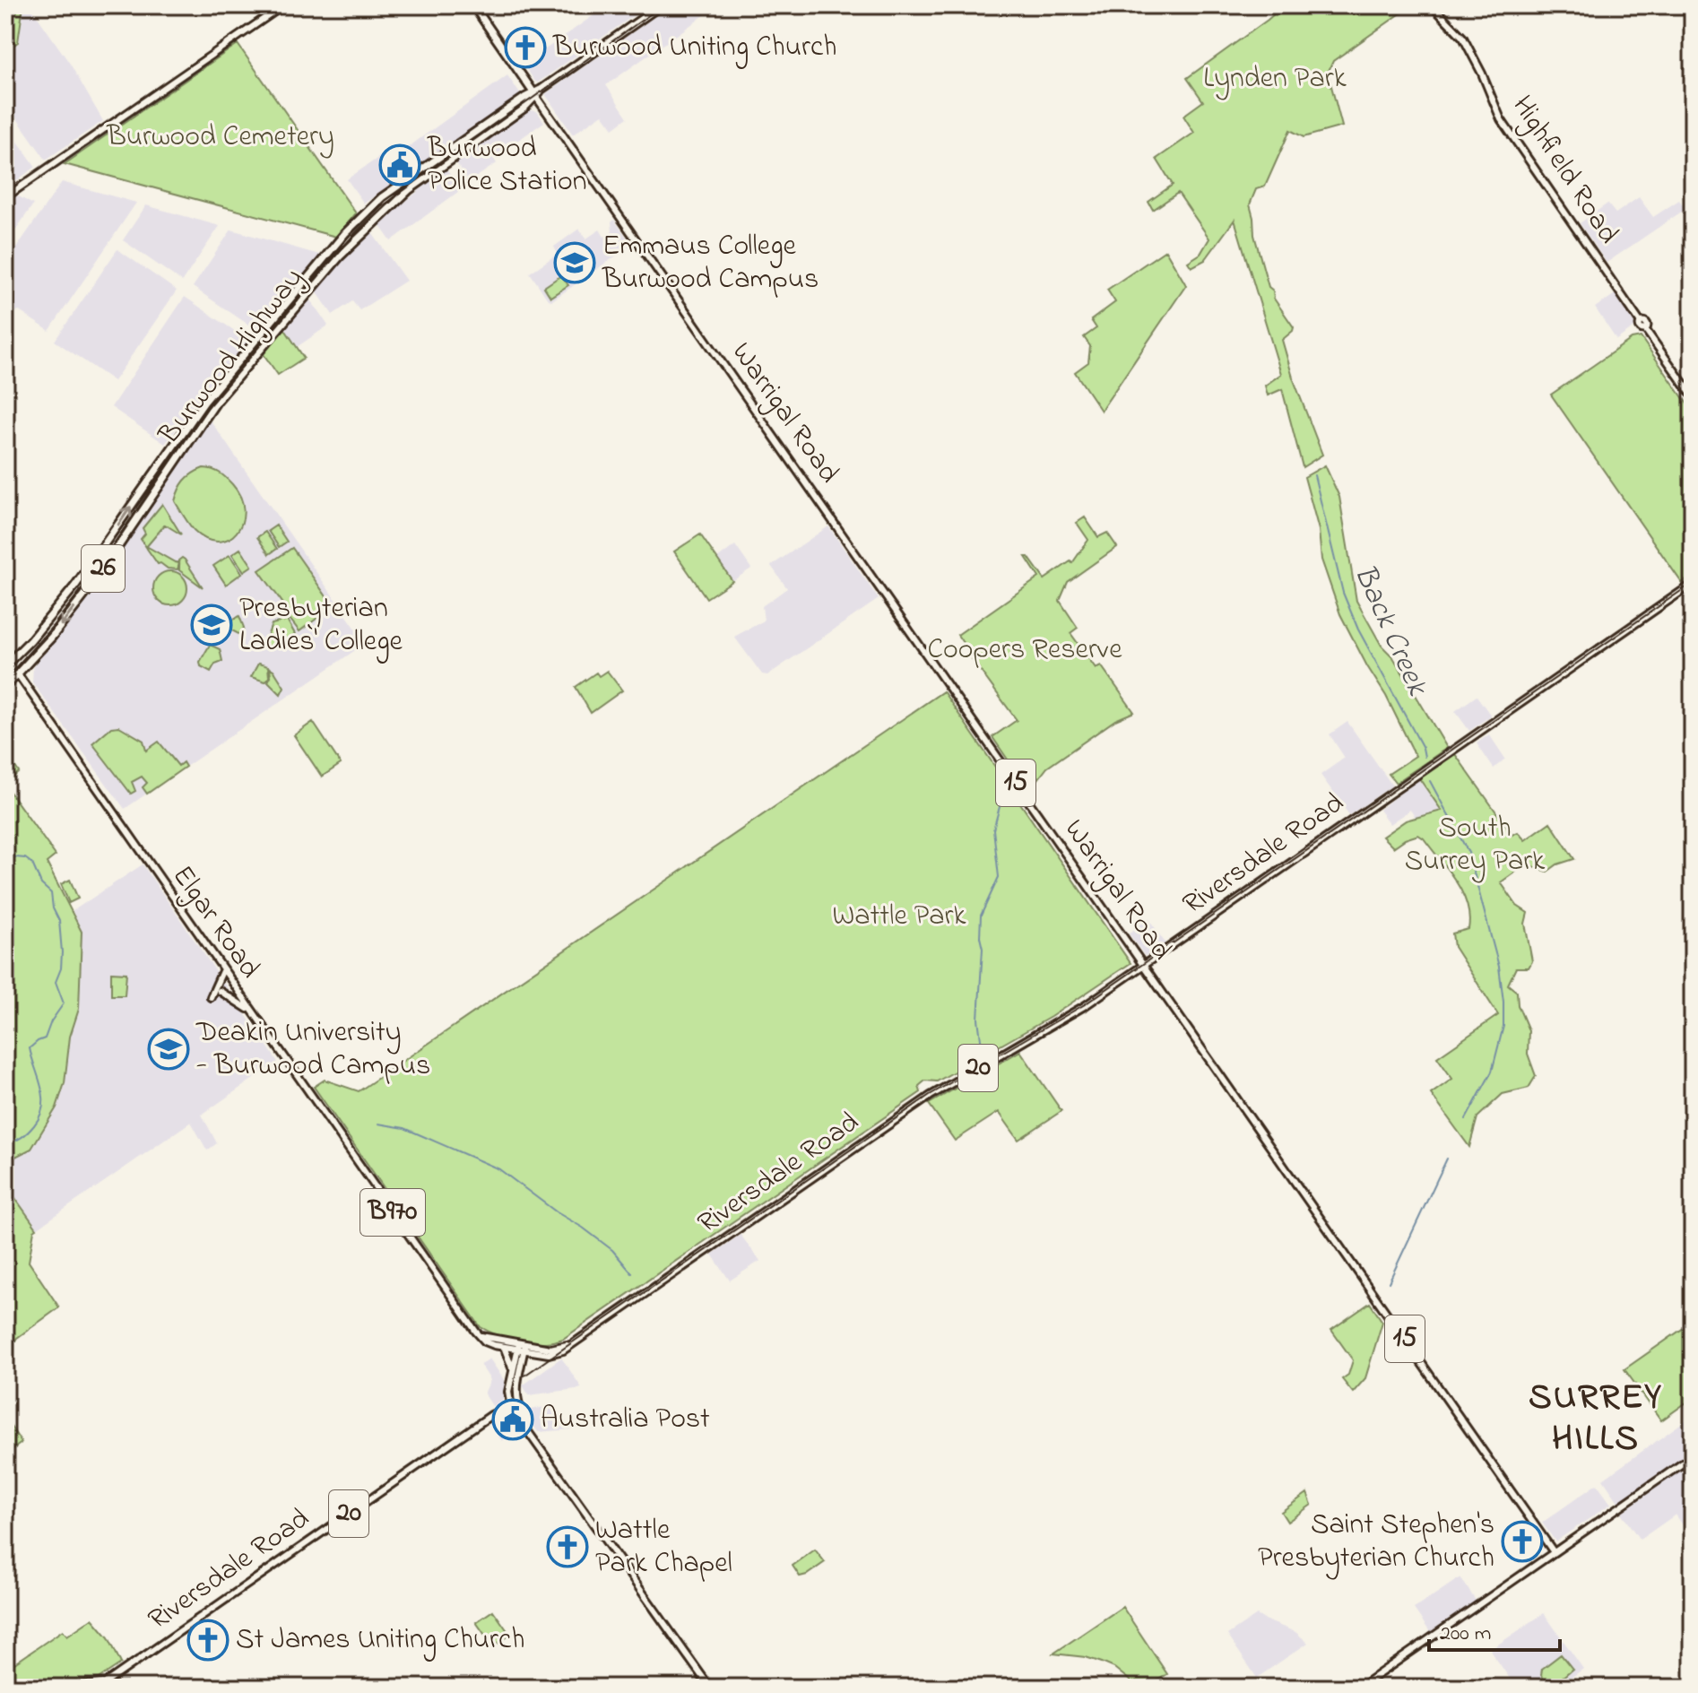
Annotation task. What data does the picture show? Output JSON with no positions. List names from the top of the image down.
{
  "streets": {
    "highway": [
      "Burwood Highway",
      "Warrigal Road",
      "26",
      "15"
    ],
    "main road": [
      "Highfield Road",
      "Riversdale Road",
      "Elgar Road",
      "20",
      "B970"
    ]
  },
  "crossings": [
    ["Burwood Highway", "Warrigal Road"],
    ["Burwood Highway", "26"],
    ["Burwood Highway", "Elgar Road"],
    ["Warrigal Road", "26"],
    ["Warrigal Road", "Riversdale Road"],
    ["Riversdale Road", "Elgar Road"]
  ],
  "districts": ["SURREY HILLS"],
  "water": ["Back Creek"],
  "parks": [
    "Lynden Park",
    "Burwood Cemetery",
    "Coopers Reserve",
    "South Surrey Park",
    "Wattle Park"
  ],
  "places": {
    "church": [
      "Burwood Uniting Church",
      "Saint Stephen's Presbyterian Church",
      "Wattle Park Chapel",
      "St James Uniting Church"
    ],
    "public building": ["Burwood Police Station", "Australia Post"],
    "school or university": ["Emmaus College Burwood Campus", "Presbyterian Ladies' College", "Deakin University - Burwood Campus"]
  },
  "scale_bar": "200 m"
}
